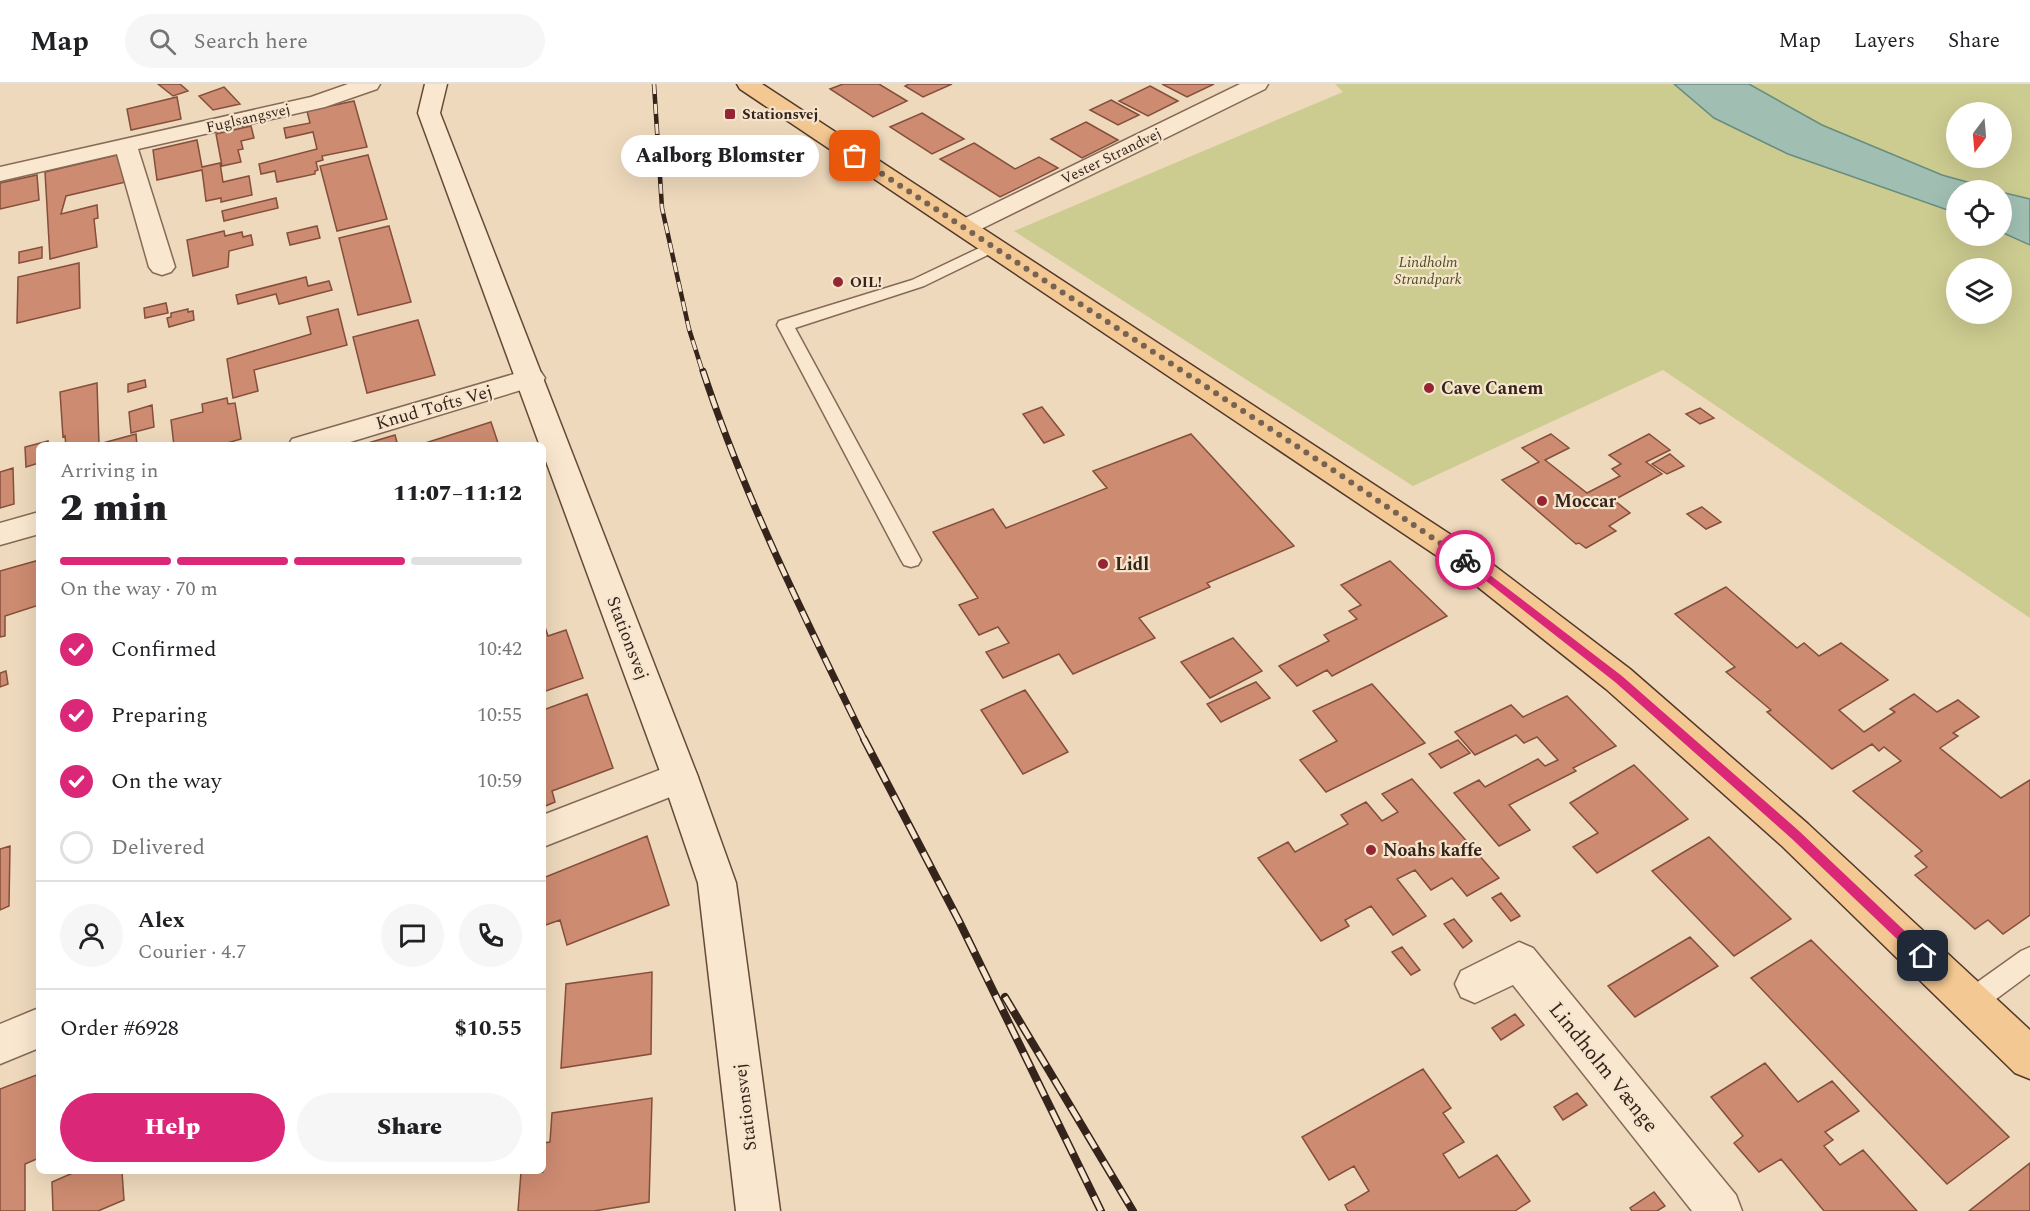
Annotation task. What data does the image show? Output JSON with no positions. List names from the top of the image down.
{
  "streets": {
    "street": [
      "Fuglsangsvej",
      "Vester Strandvej",
      "Knud Tofts Vej",
      "Stationsvej",
      "Lindholm Vænge"
    ]
  },
  "crossings": [
    ["Knud Tofts Vej", "Stationsvej"]
  ],
  "parks": ["Lindholm Strandpark"],
  "places": {
    "transit": ["Stationsvej"],
    "other": [
      "Aalborg Blomster",
      "OIL!",
      "Cave Canem",
      "Moccar",
      "Lidl",
      "Noahs kaffe"
    ]
  },
  "north": "bottom",
  "page": {
    "header": "Map",
    "search": "Search here",
    "nav": ["Map", "Layers", "Share"],
    "bubble": "Aalborg Blomster",
    "heading": ["2 min", "Arriving in", "11:07–11:12"],
    "panel": [
      "Alex",
      "Courier · 4.7",
      "Order #6928",
      "$10.55"
    ],
    "bar": "On the way · 70 m",
    "list": [
      ["Confirmed", "10:42"],
      ["Preparing", "10:55"],
      ["On the way", "10:59"],
      "Delivered"
    ],
    "buttons": ["Help", "Share"]
  }
}
